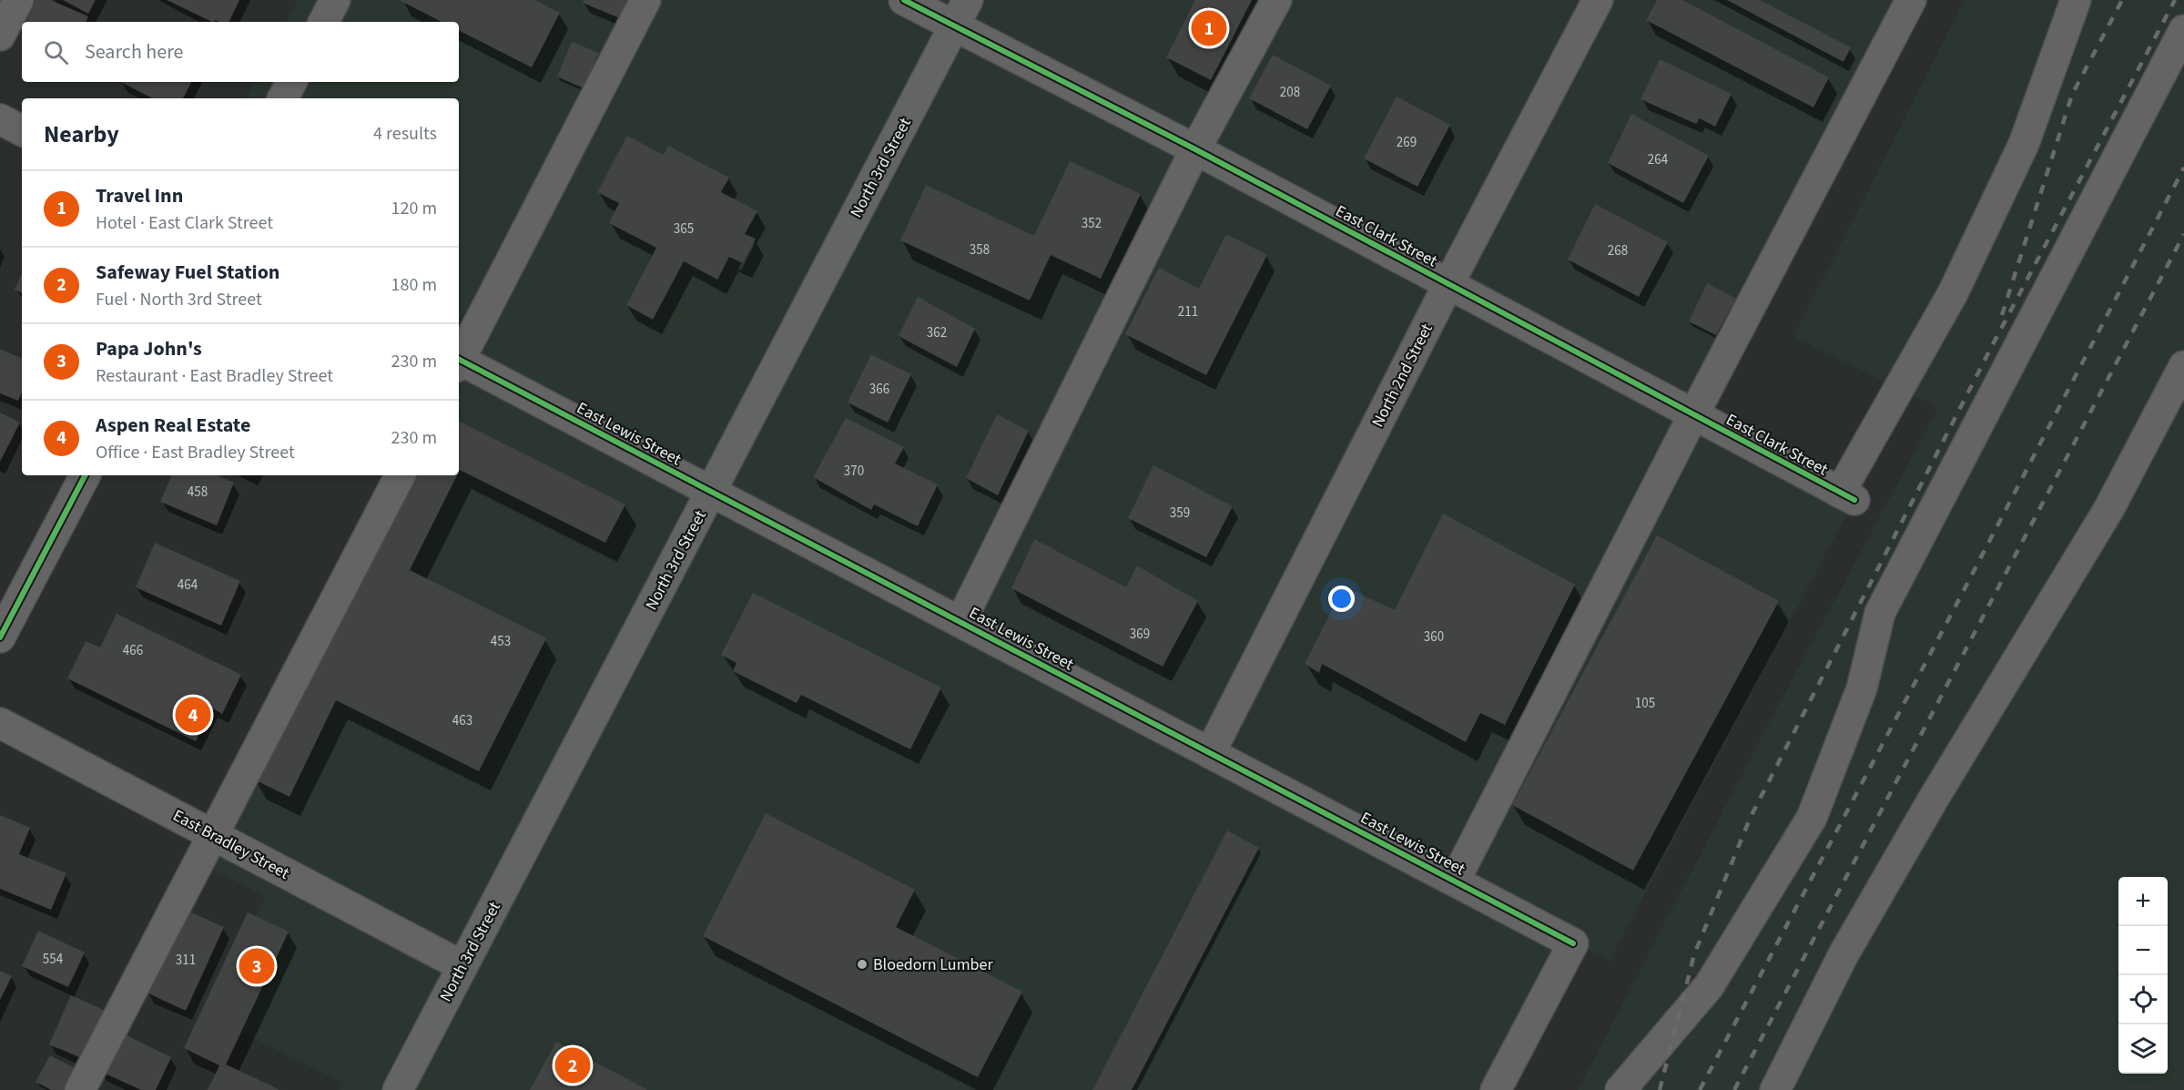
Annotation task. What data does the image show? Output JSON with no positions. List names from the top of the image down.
{
  "streets": {
    "main road": ["North 3rd Street"],
    "street": [
      "East Clark Street",
      "North 2nd Street",
      "East Lewis Street",
      "East Bradley Street"
    ]
  },
  "crossings": [
    ["North 3rd Street", "East Clark Street"],
    ["North 3rd Street", "East Lewis Street"],
    ["North 3rd Street", "East Bradley Street"],
    ["East Clark Street", "North 2nd Street"],
    ["North 2nd Street", "East Lewis Street"]
  ],
  "places": ["Bloedorn Lumber"],
  "house_numbers": [
    "208",
    "269",
    "264",
    "352",
    "365",
    "358",
    "268",
    "211",
    "362",
    "366",
    "370",
    "458",
    "359",
    "464",
    "369",
    "360",
    "453",
    "466",
    "105",
    "463",
    "554",
    "311"
  ],
  "page": {
    "pins": [
      "1",
      "4",
      "3",
      "2"
    ],
    "search": "Search here",
    "heading": ["Nearby", "4 results"],
    "list": [
      {
        "mark": "1",
        "name": "Travel Inn",
        "note": "Hotel · East Clark Street",
        "value": "120 m"
      },
      {
        "mark": "2",
        "name": "Safeway Fuel Station",
        "note": "Fuel · North 3rd Street",
        "value": "180 m"
      },
      {
        "mark": "3",
        "name": "Papa John's",
        "note": "Restaurant · East Bradley Street",
        "value": "230 m"
      },
      {
        "mark": "4",
        "name": "Aspen Real Estate",
        "note": "Office · East Bradley Street",
        "value": "230 m"
      }
    ],
    "map_buttons": ["+", "−"]
  }
}
